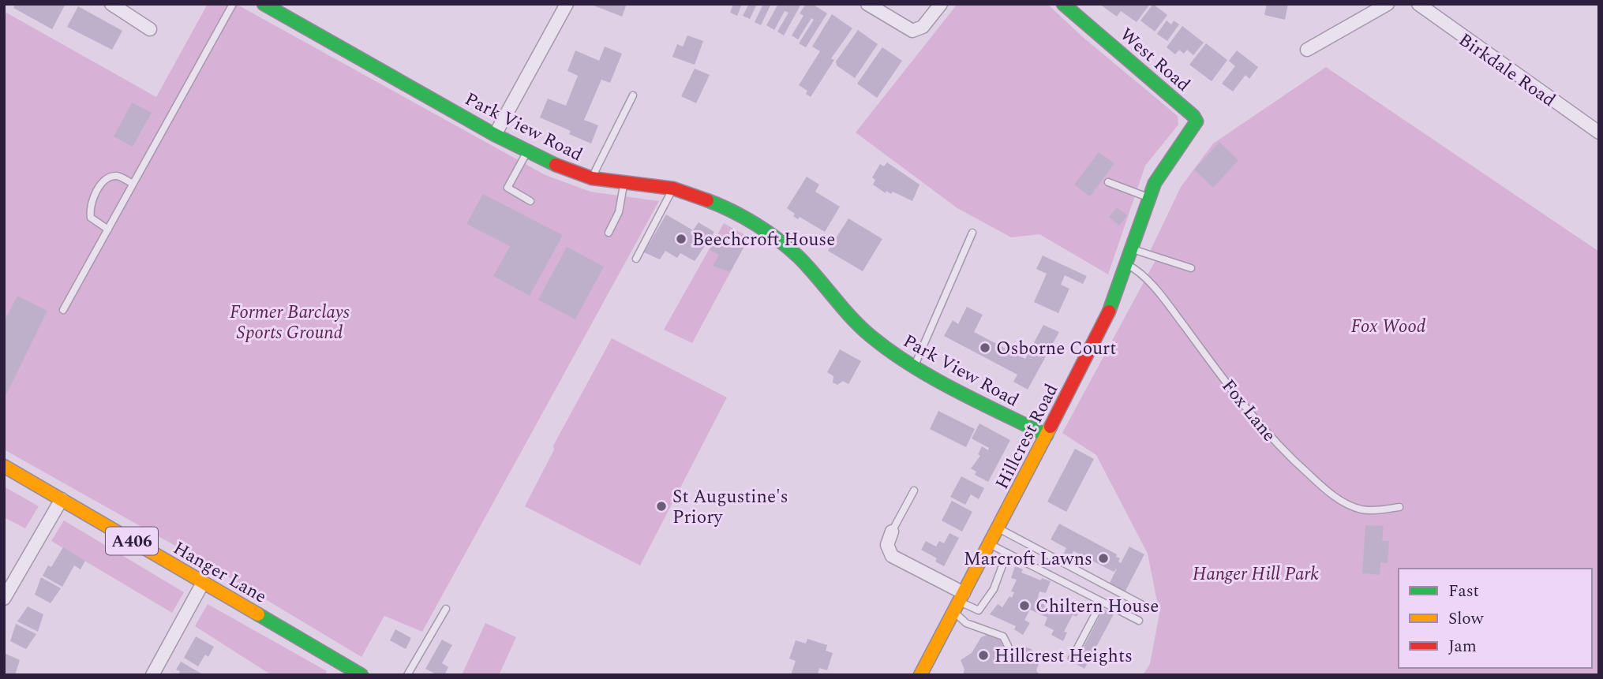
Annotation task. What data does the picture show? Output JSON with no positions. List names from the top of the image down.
{
  "streets": {
    "main road": [
      "West Road",
      "Park View Road",
      "Hillcrest Road",
      "A406",
      "Hanger Lane"
    ],
    "street": ["Birkdale Road"],
    "lane": ["Fox Lane"]
  },
  "crossings": [
    ["West Road", "Hillcrest Road"],
    ["Park View Road", "Hillcrest Road"],
    ["Fox Lane", "Hillcrest Road"]
  ],
  "parks": ["Former Barclays Sports Ground", "Fox Wood", "Hanger Hill Park"],
  "places": [
    "Beechcroft House",
    "Osborne Court",
    "St Augustine's Priory",
    "Marcroft Lawns",
    "Chiltern House",
    "Hillcrest Heights"
  ],
  "legend": ["Fast", "Slow", "Jam"]
}
